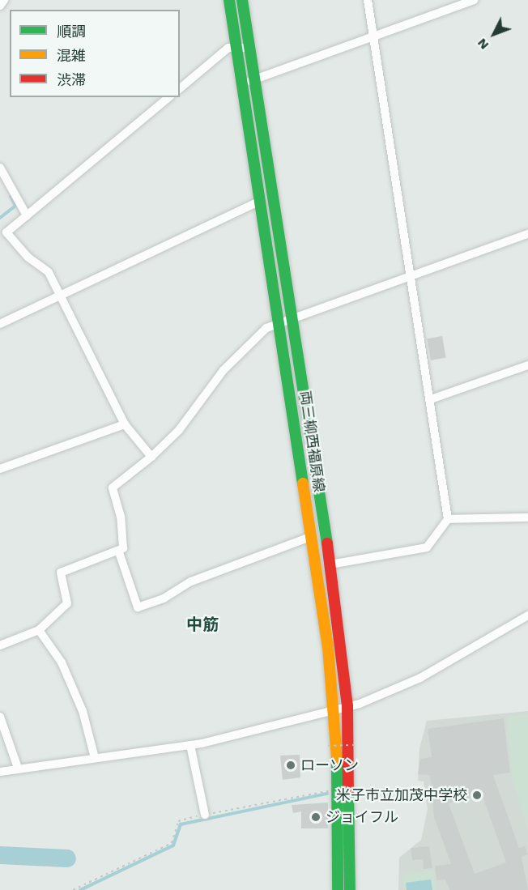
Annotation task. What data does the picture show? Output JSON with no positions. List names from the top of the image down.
{
  "streets": {
    "main road": ["両三柳西福原線"]
  },
  "districts": ["中筋"],
  "places": ["ローソン", "米子市立加茂中学校", "ジョイフル"],
  "legend": ["順調", "混雑", "渋滞"],
  "north": "bottom left"
}
